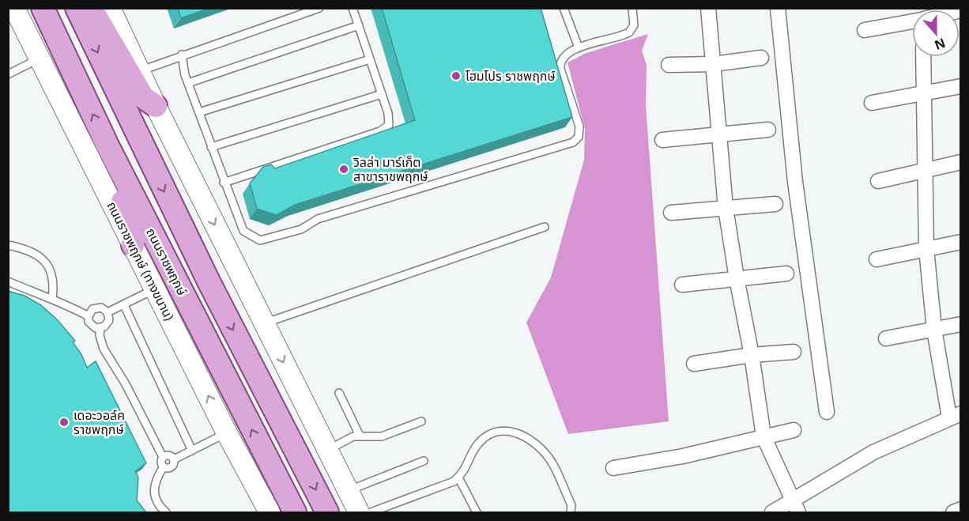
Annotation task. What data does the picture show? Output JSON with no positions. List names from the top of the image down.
{
  "streets": {
    "main road": ["ถนนราชพฤกษ์ (ทางขนาน)", "ถนนราชพฤกษ์"]
  },
  "places": ["โฮมโปร ราชพฤกษ์", "วิลล่า มาร์เก็ต สาขาราชพฤกษ์", "เดอะวอล์ค ราชพฤกษ์"],
  "north": "bottom"
}
